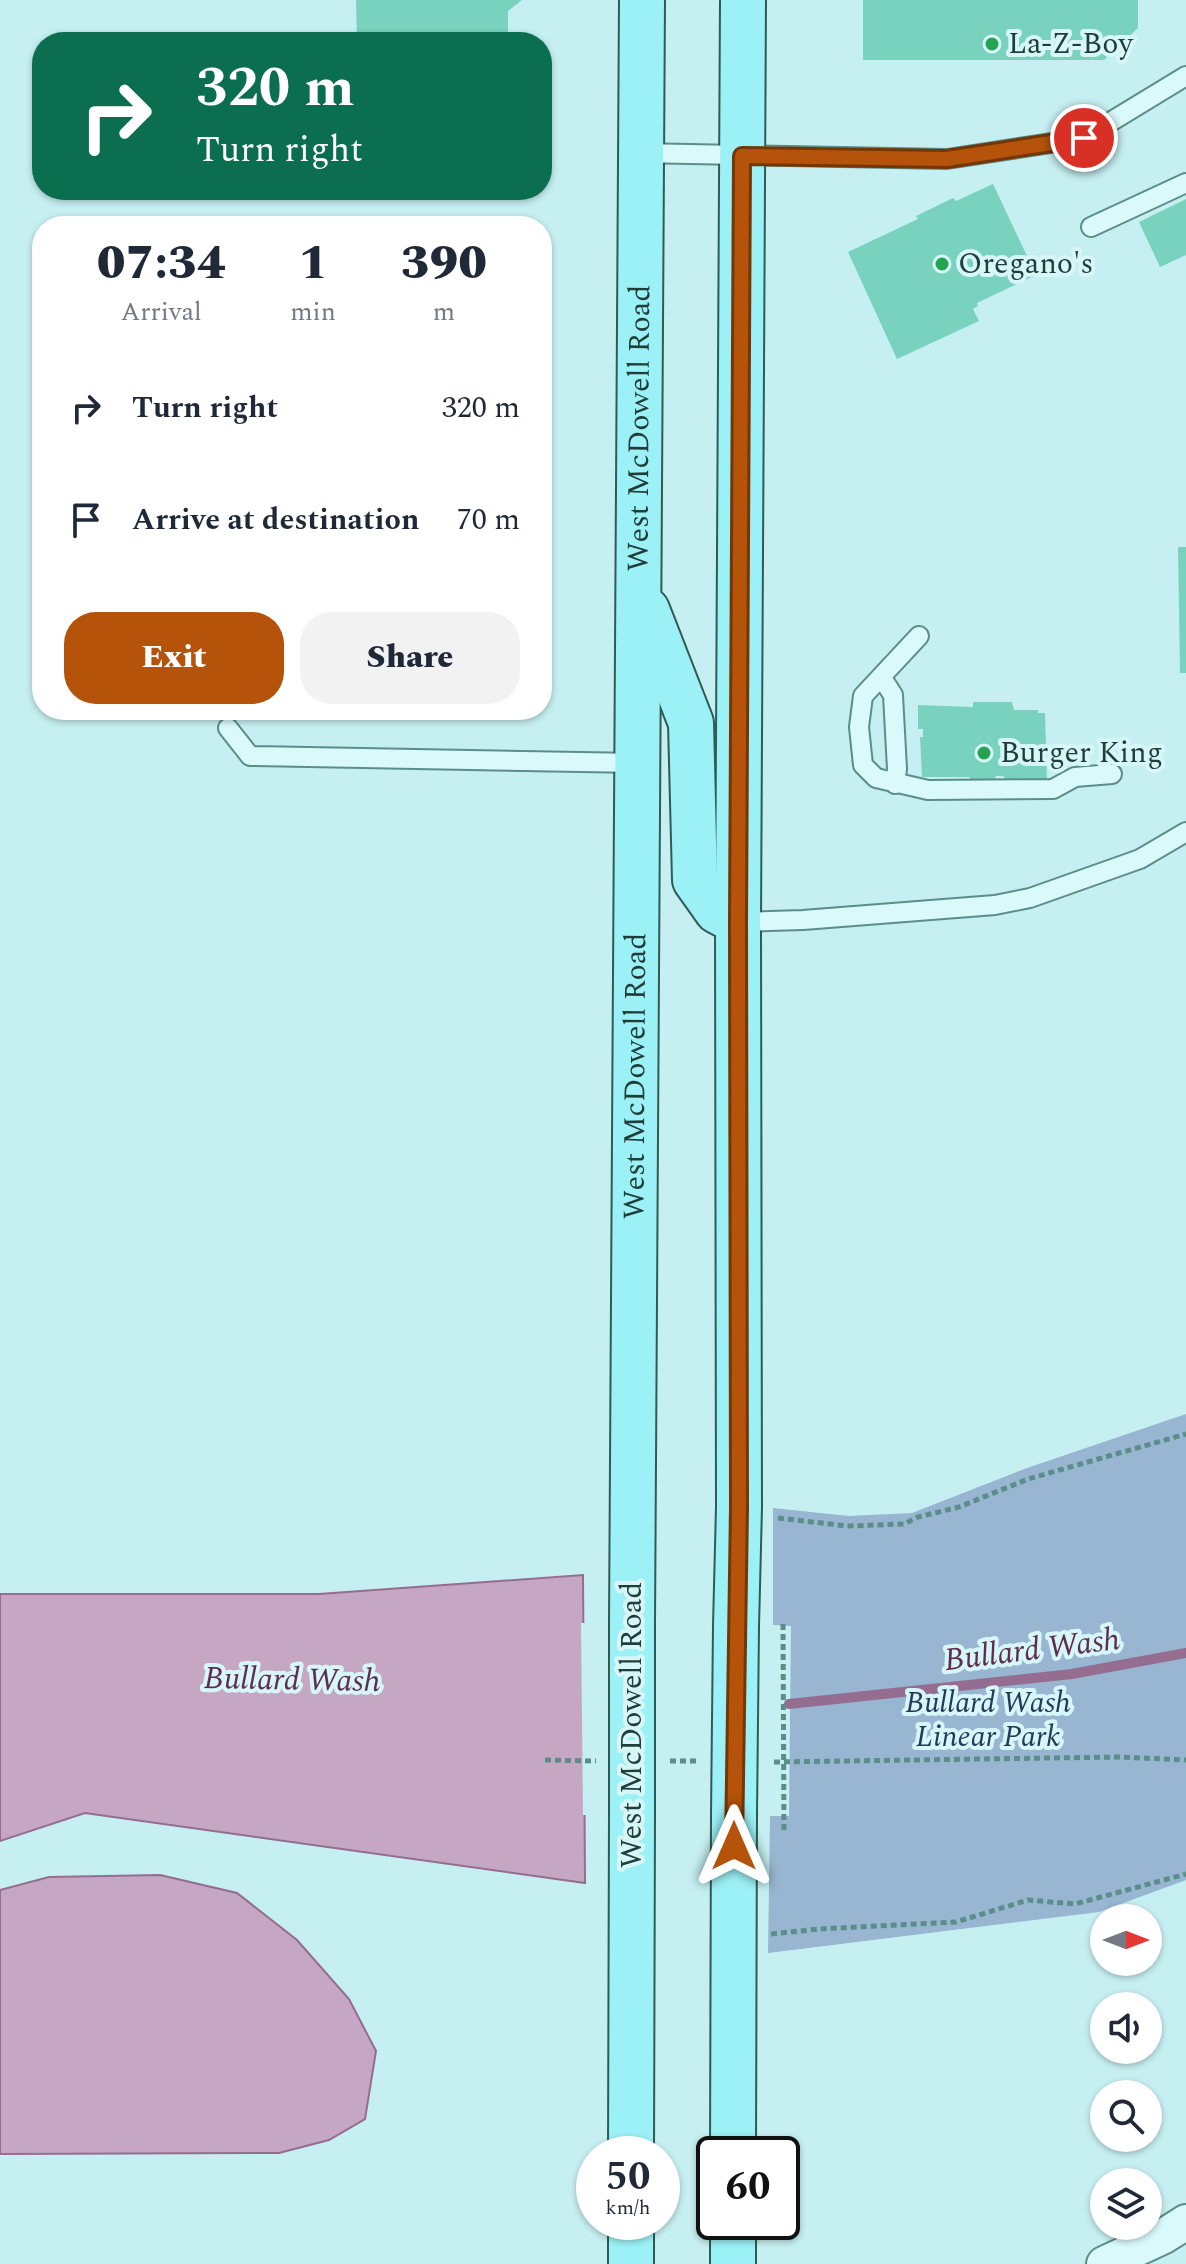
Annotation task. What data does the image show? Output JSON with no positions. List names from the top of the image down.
{
  "streets": {
    "main road": ["West McDowell Road"]
  },
  "water": ["Bullard Wash"],
  "parks": ["Bullard Wash Linear Park"],
  "places": ["La-Z-Boy", "Oregano's", "Burger King"],
  "north": "right",
  "page": {
    "turn": ["320 m", "Turn right"],
    "eta": [
      "07:34",
      "Arrival",
      "1",
      "min",
      "390",
      "m"
    ],
    "list": [
      {
        "name": "Turn right",
        "value": "320 m"
      },
      {
        "name": "Arrive at destination",
        "value": "70 m"
      }
    ],
    "buttons": ["Exit", "Share"],
    "speed": "50 km/h",
    "limit": "60"
  }
}
